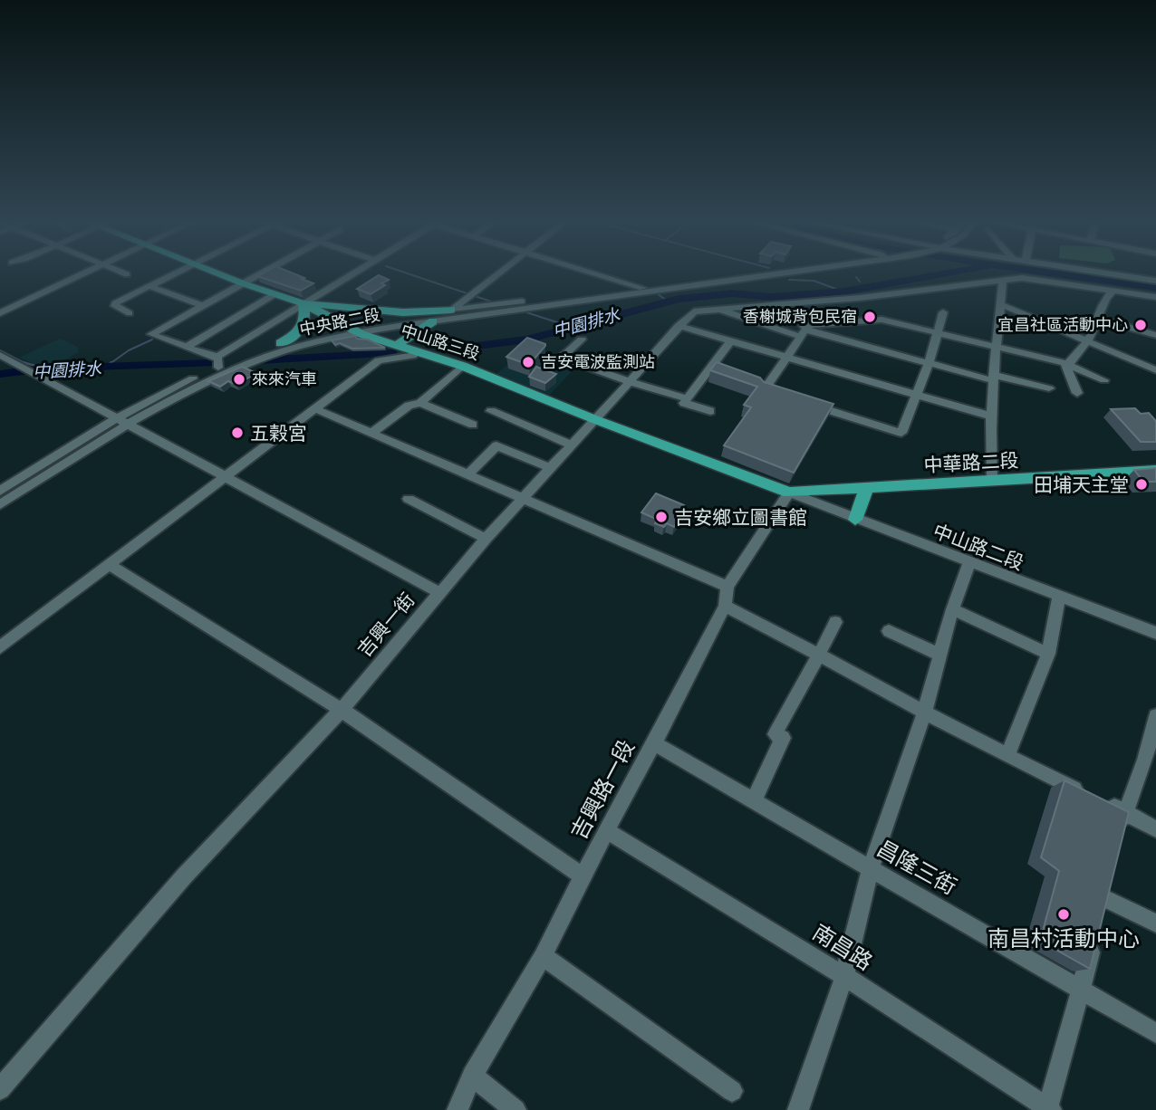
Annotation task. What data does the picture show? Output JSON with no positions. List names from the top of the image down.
{
  "streets": {
    "main road": ["中山路三段", "中華路二段"],
    "street": [
      "中央路二段",
      "中山路二段",
      "吉興一街",
      "吉興路一段",
      "昌隆三街",
      "南昌路"
    ]
  },
  "crossings": [
    ["中央路二段", "中山路三段"],
    ["中央路二段", "吉興一街"],
    ["中山路三段", "中華路二段"],
    ["中山路三段", "中山路二段"],
    ["中山路三段", "吉興一街"],
    ["中山路三段", "吉興路一段"],
    ["中華路二段", "中山路二段"],
    ["中華路二段", "吉興路一段"],
    ["中山路二段", "吉興路一段"],
    ["吉興路一段", "昌隆三街"],
    ["吉興路一段", "南昌路"]
  ],
  "water": ["中園排水"],
  "places": [
    "香榭城背包民宿",
    "宜昌社區活動中心",
    "吉安電波監測站",
    "來來汽車",
    "五榖宮",
    "田埔天主堂",
    "吉安鄉立圖書館",
    "南昌村活動中心"
  ]
}
